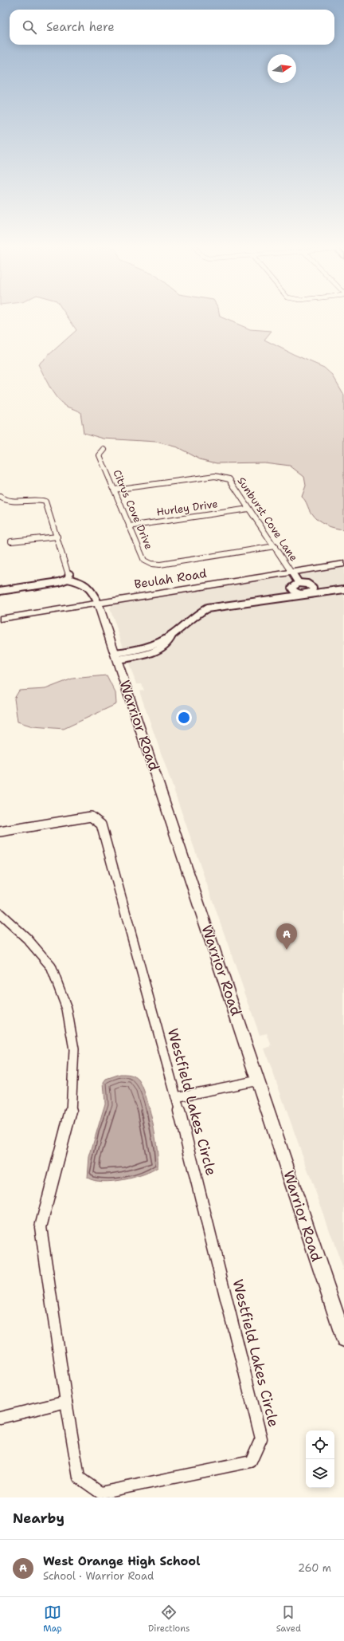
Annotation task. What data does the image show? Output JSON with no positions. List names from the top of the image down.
{
  "streets": {
    "street": [
      "Hurley Drive",
      "Citrus Cove Drive",
      "Sunburst Cove Lane",
      "Beulah Road",
      "Warrior Road",
      "Westfield Lakes Circle"
    ]
  },
  "crossings": [
    ["Hurley Drive", "Citrus Cove Drive"],
    ["Hurley Drive", "Sunburst Cove Lane"],
    ["Citrus Cove Drive", "Sunburst Cove Lane"],
    ["Sunburst Cove Lane", "Beulah Road"],
    ["Beulah Road", "Warrior Road"]
  ],
  "north": "right",
  "page": {
    "search": "Search here",
    "pins": "A",
    "heading": "Nearby",
    "list": [
      {
        "mark": "A",
        "name": "West Orange High School",
        "note": "School · Warrior Road",
        "value": "260 m"
      }
    ],
    "nav": ["Map", "Directions", "Saved"]
  }
}
